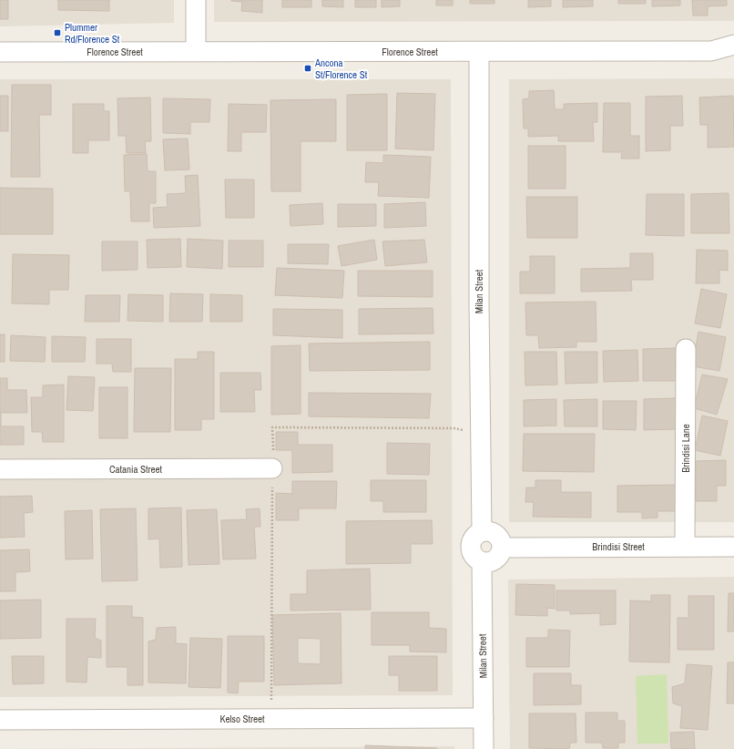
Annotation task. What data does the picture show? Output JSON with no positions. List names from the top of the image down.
{
  "streets": {
    "street": [
      "Florence Street",
      "Milan Street",
      "Brindisi Lane",
      "Catania Street",
      "Brindisi Street",
      "Kelso Street"
    ]
  },
  "crossings": [
    ["Florence Street", "Milan Street"],
    ["Milan Street", "Brindisi Street"],
    ["Milan Street", "Kelso Street"],
    ["Brindisi Lane", "Brindisi Street"]
  ],
  "places": {
    "transit": ["Plummer Rd/Florence St", "Ancona St/Florence St"]
  }
}
